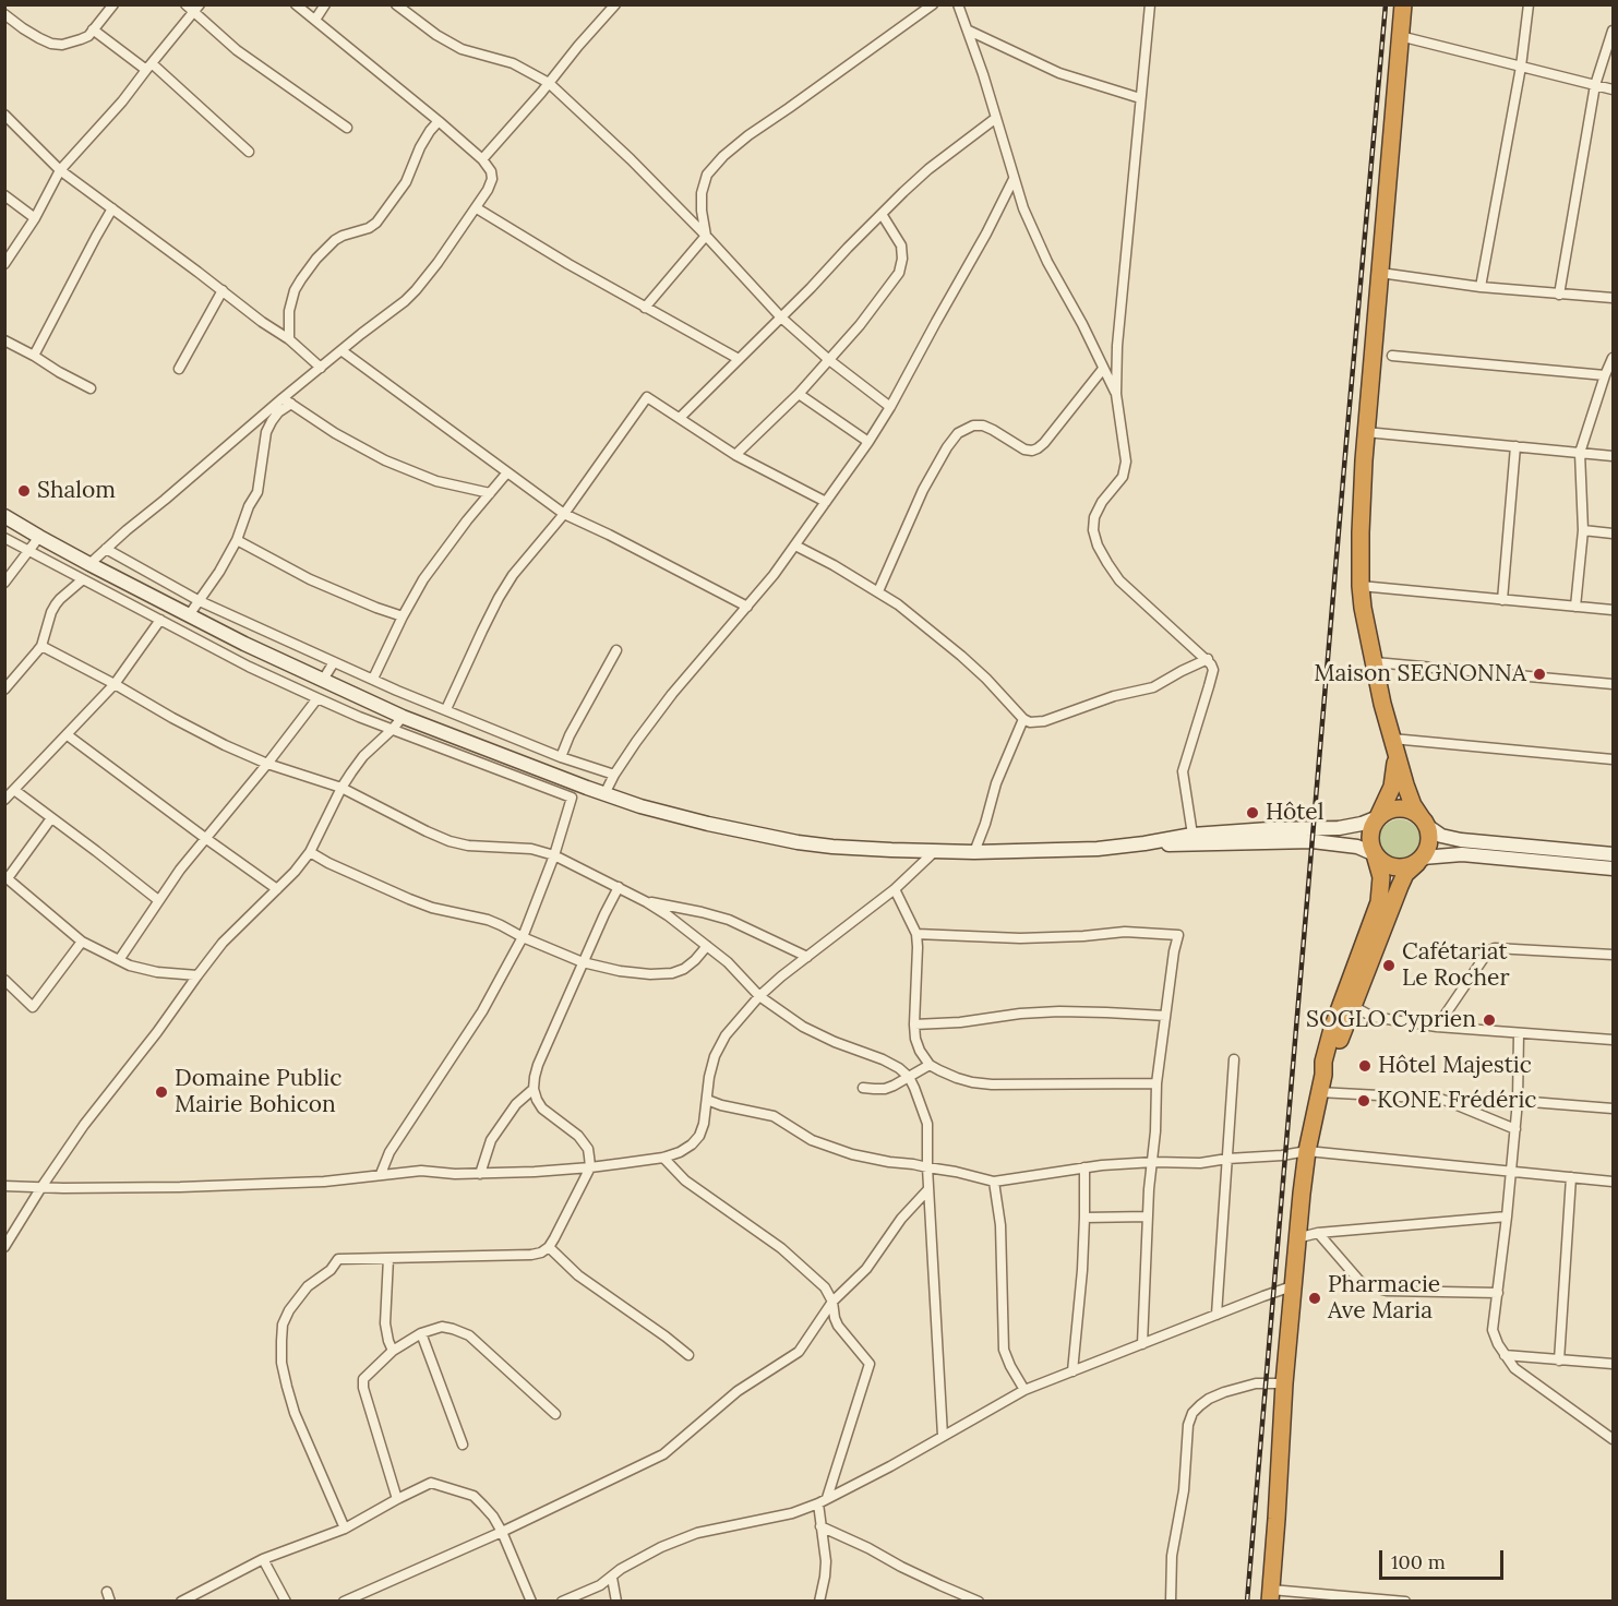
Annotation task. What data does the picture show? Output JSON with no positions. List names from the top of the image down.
{
  "places": [
    "Shalom",
    "Maison SEGNONNA",
    "Hôtel",
    "Cafétariat Le Rocher",
    "SOGLO Cyprien",
    "Hôtel Majestic",
    "Domaine Public Mairie Bohicon",
    "KONE Frédéric",
    "Pharmacie Ave Maria"
  ],
  "scale_bar": "100 m"
}
